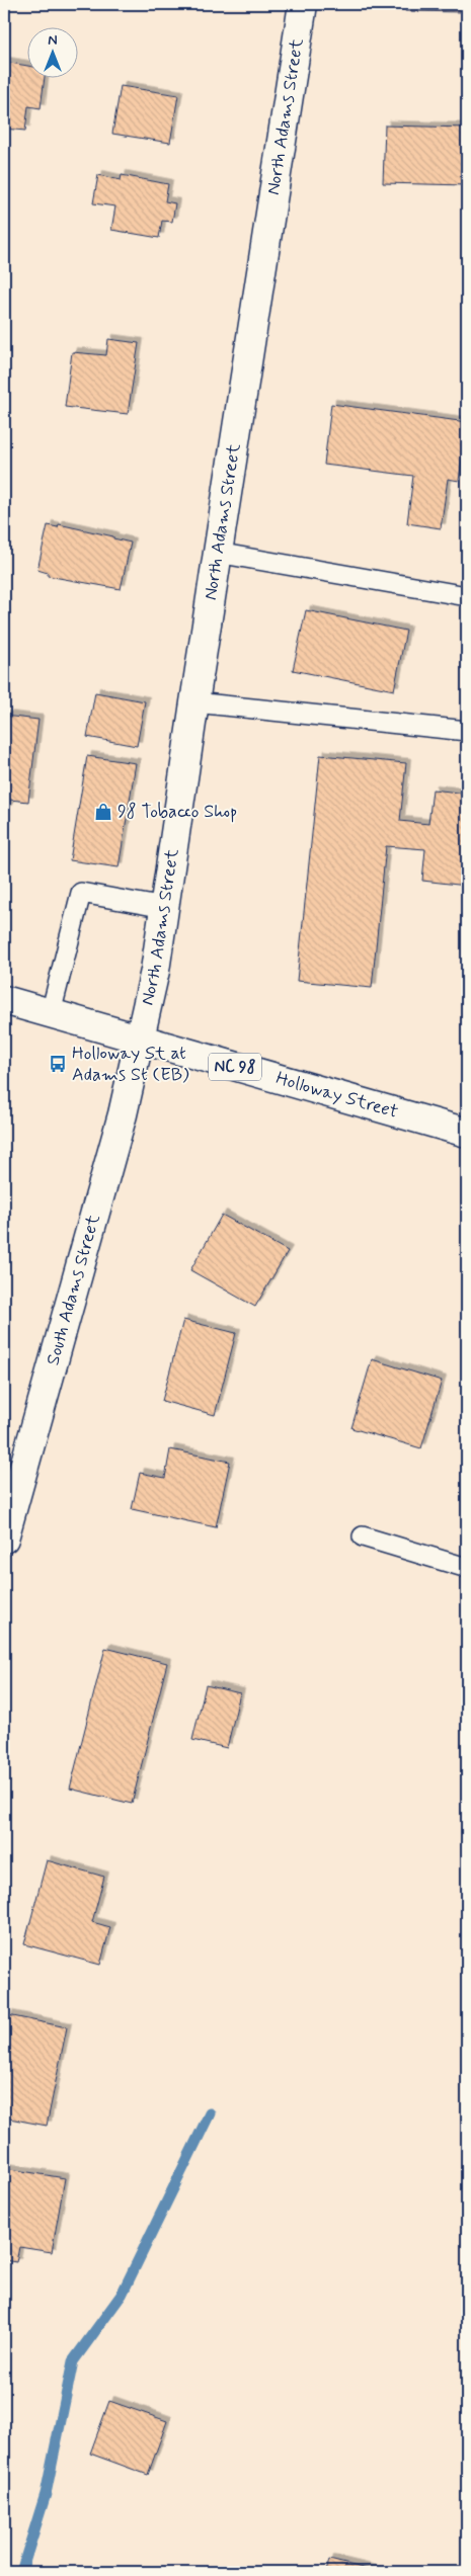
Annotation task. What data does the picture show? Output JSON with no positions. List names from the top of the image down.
{
  "streets": {
    "main road": [
      "North Adams Street",
      "NC 98",
      "Holloway Street",
      "South Adams Street"
    ]
  },
  "crossings": [
    ["North Adams Street", "Holloway Street"],
    ["North Adams Street", "South Adams Street"],
    ["Holloway Street", "South Adams Street"]
  ],
  "places": {
    "shop": ["98 Tobacco Shop"],
    "bus stop": ["Holloway St at Adams St (EB)"]
  },
  "north": "top"
}
